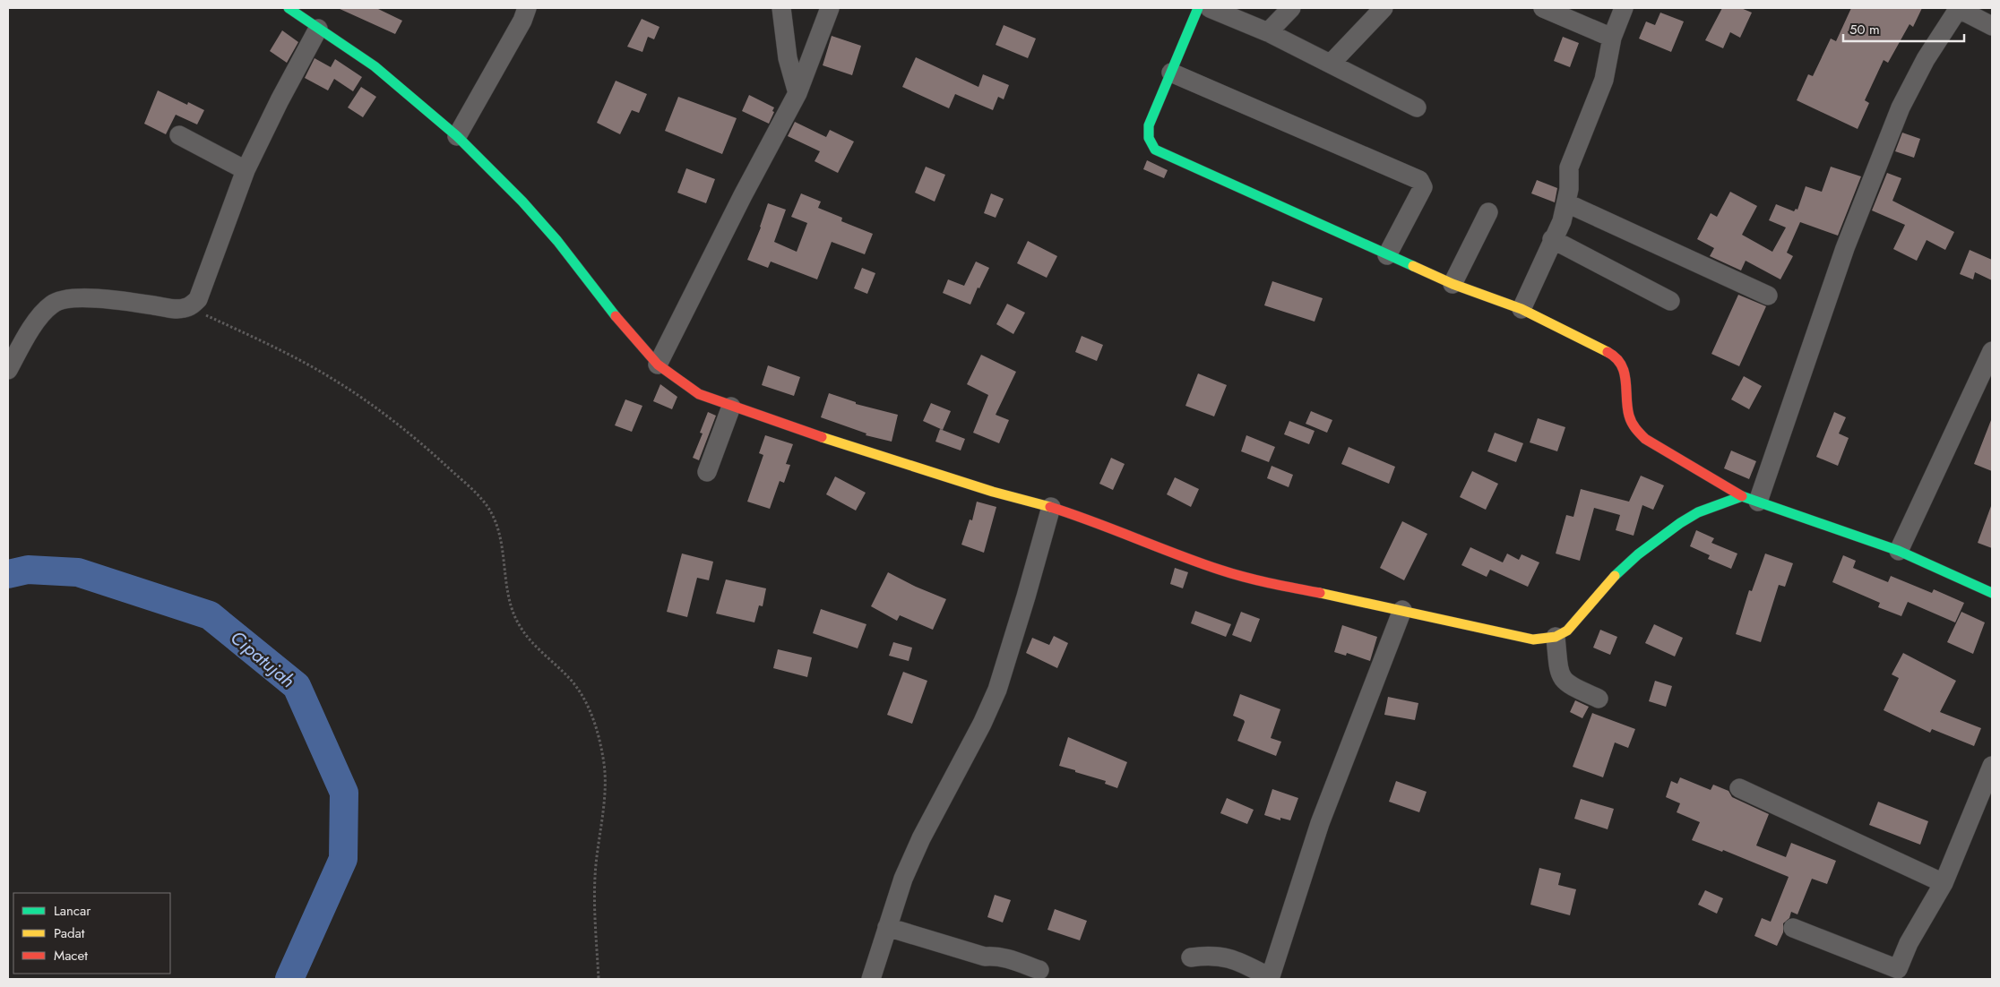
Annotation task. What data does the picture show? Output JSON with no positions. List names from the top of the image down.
{
  "water": ["Cipatujah"],
  "legend": ["Lancar", "Padat", "Macet"],
  "scale_bar": "50 m"
}
